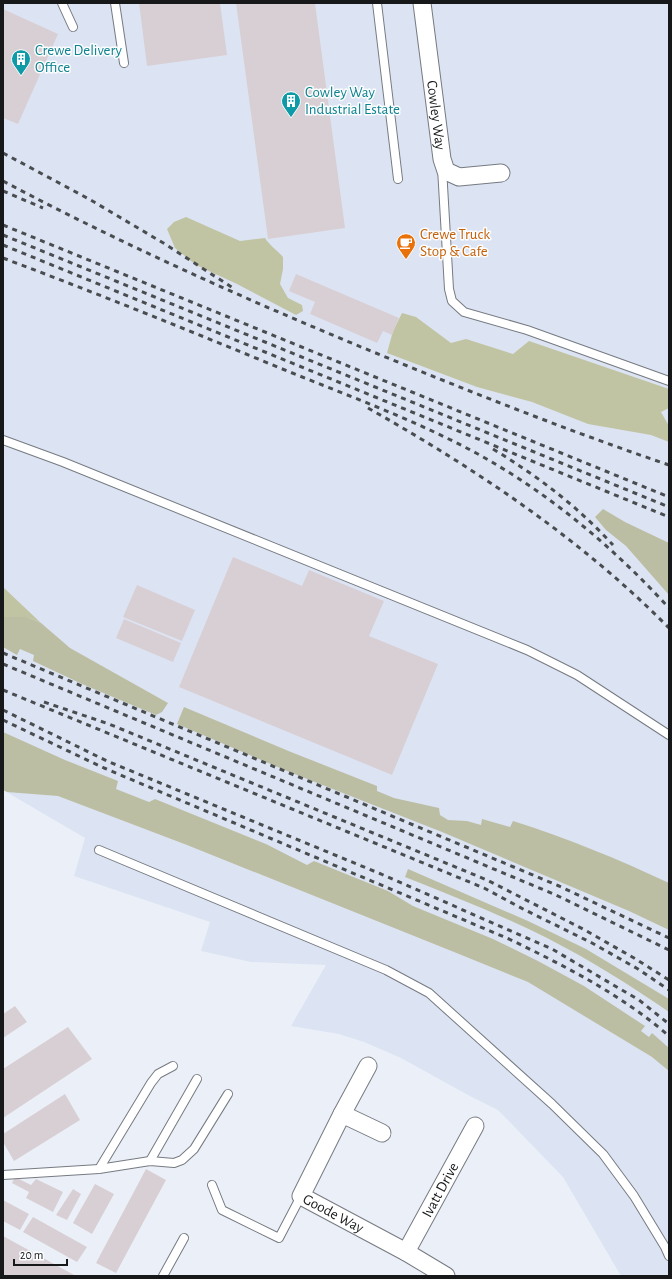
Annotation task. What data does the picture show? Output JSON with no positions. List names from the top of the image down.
{
  "streets": {
    "street": ["Cowley Way", "Ivatt Drive", "Goode Way"]
  },
  "crossings": [
    ["Ivatt Drive", "Goode Way"]
  ],
  "places": {
    "building": ["Crewe Delivery Office", "Cowley Way Industrial Estate"],
    "cafe": ["Crewe Truck Stop & Cafe"]
  },
  "scale_bar": "20 m"
}
